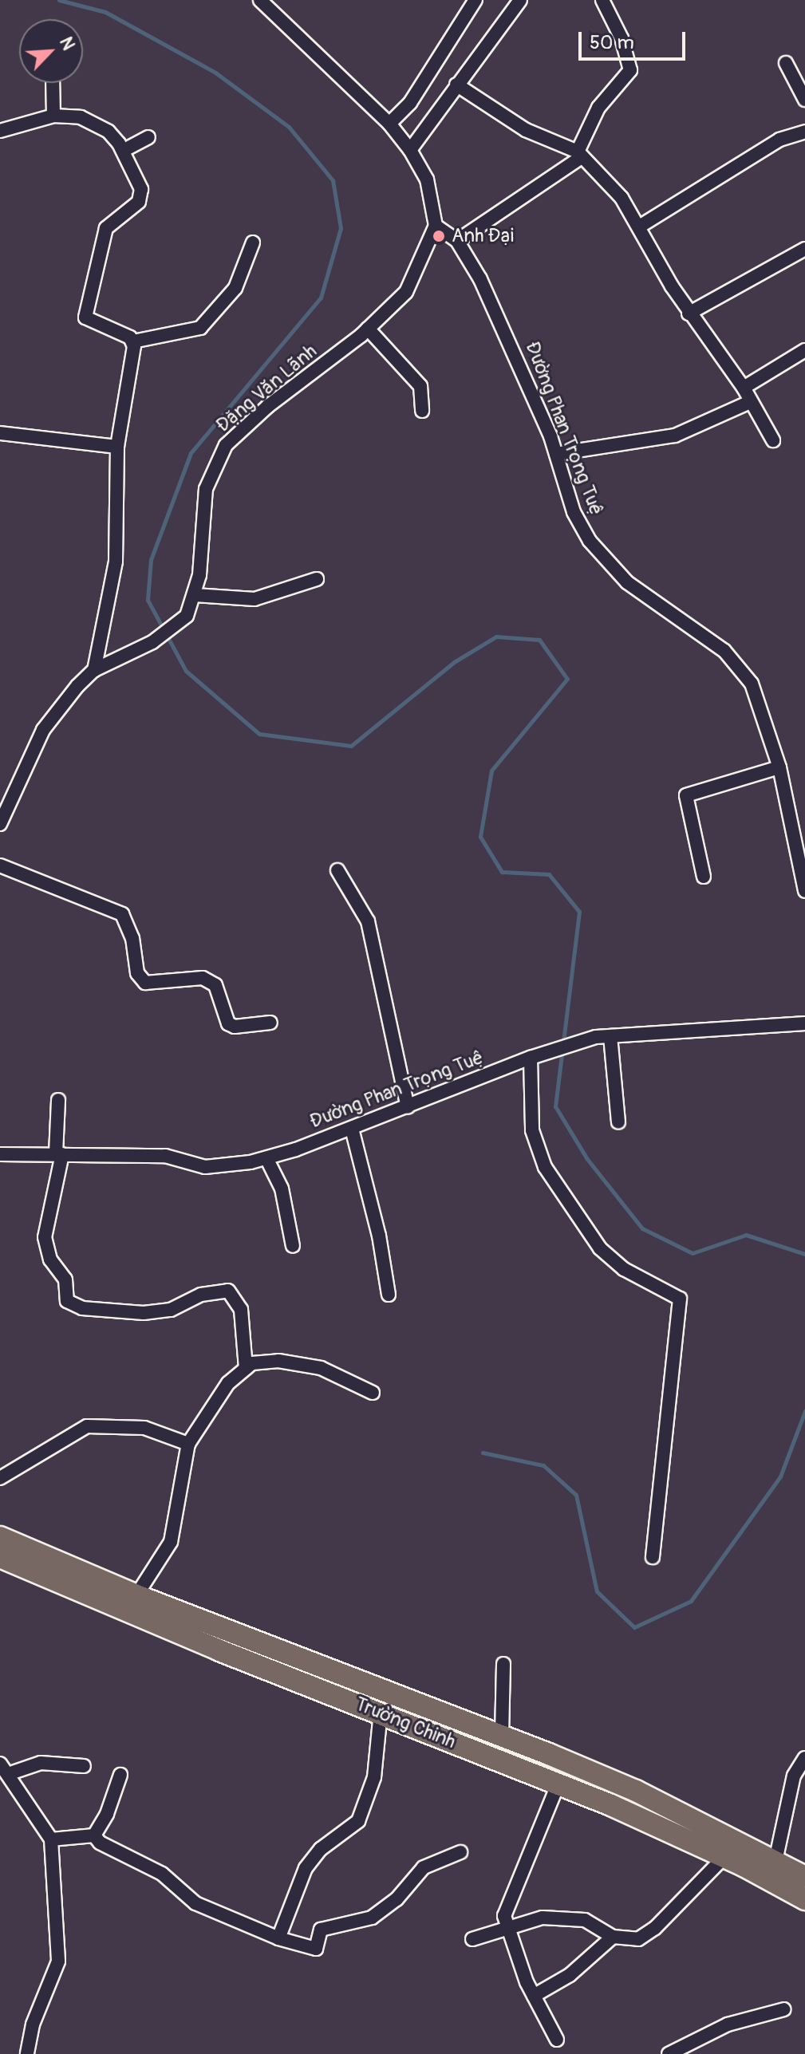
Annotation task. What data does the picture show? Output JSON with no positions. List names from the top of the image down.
{
  "streets": {
    "highway": ["Trường Chinh"],
    "street": ["Đặng Văn Lãnh", "Đường Phan Trọng Tuệ"]
  },
  "crossings": [
    ["Đặng Văn Lãnh", "Đường Phan Trọng Tuệ"]
  ],
  "places": ["Anh Đại"],
  "scale_bar": "50 m",
  "north": "top right"
}
